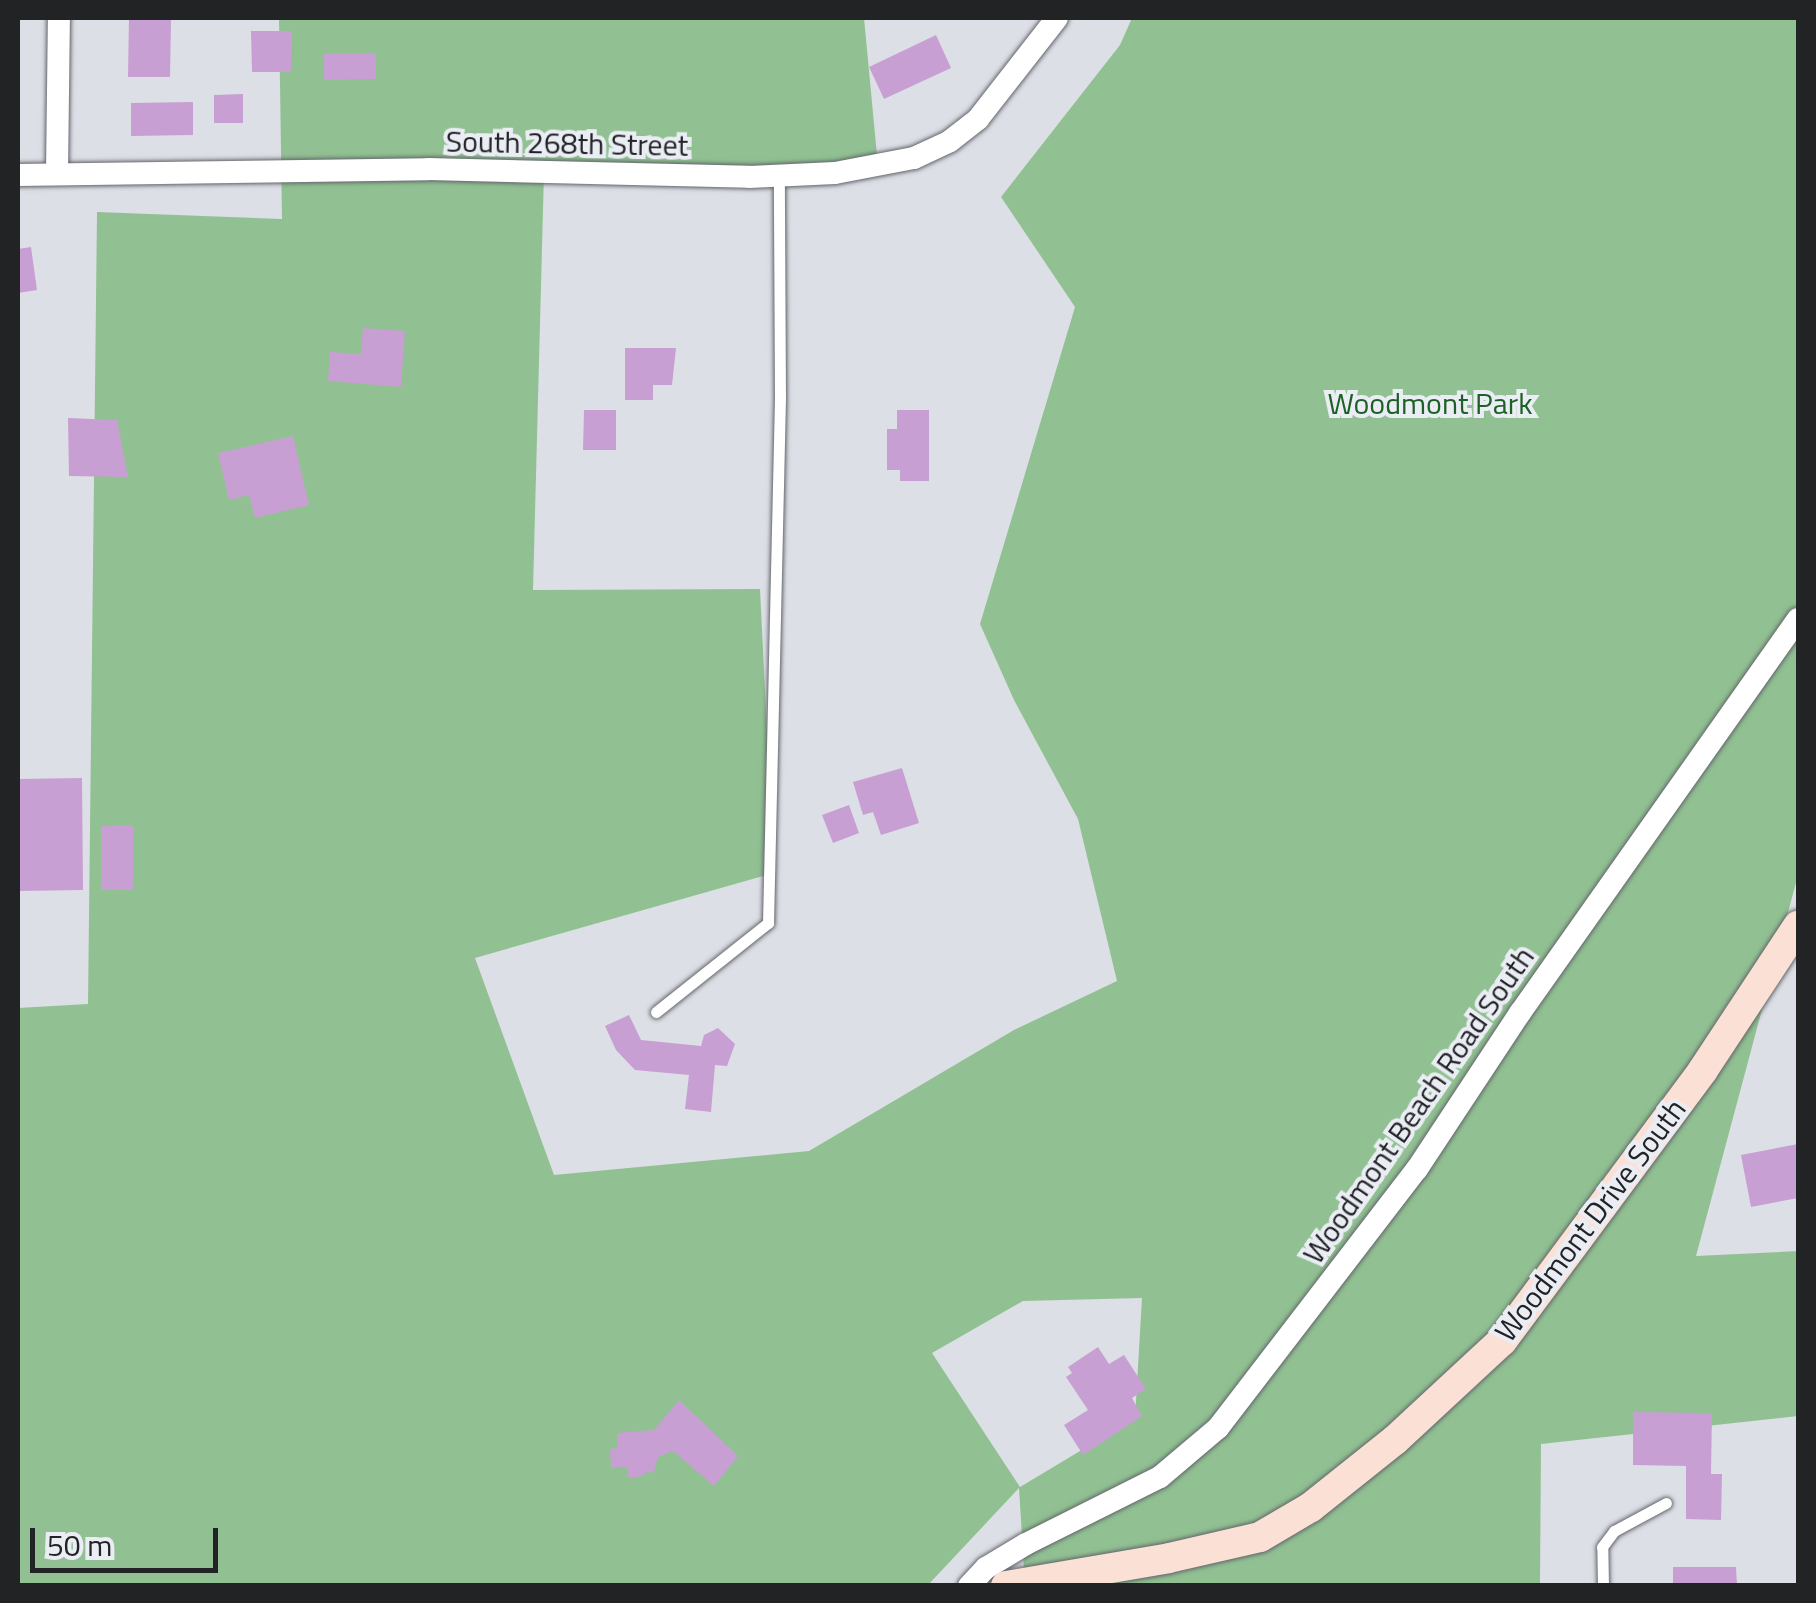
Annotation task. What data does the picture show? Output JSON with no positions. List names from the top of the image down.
{
  "streets": {
    "main road": ["Woodmont Drive South"],
    "street": ["South 268th Street", "Woodmont Beach Road South"]
  },
  "parks": ["Woodmont Park"],
  "scale_bar": "50 m"
}
